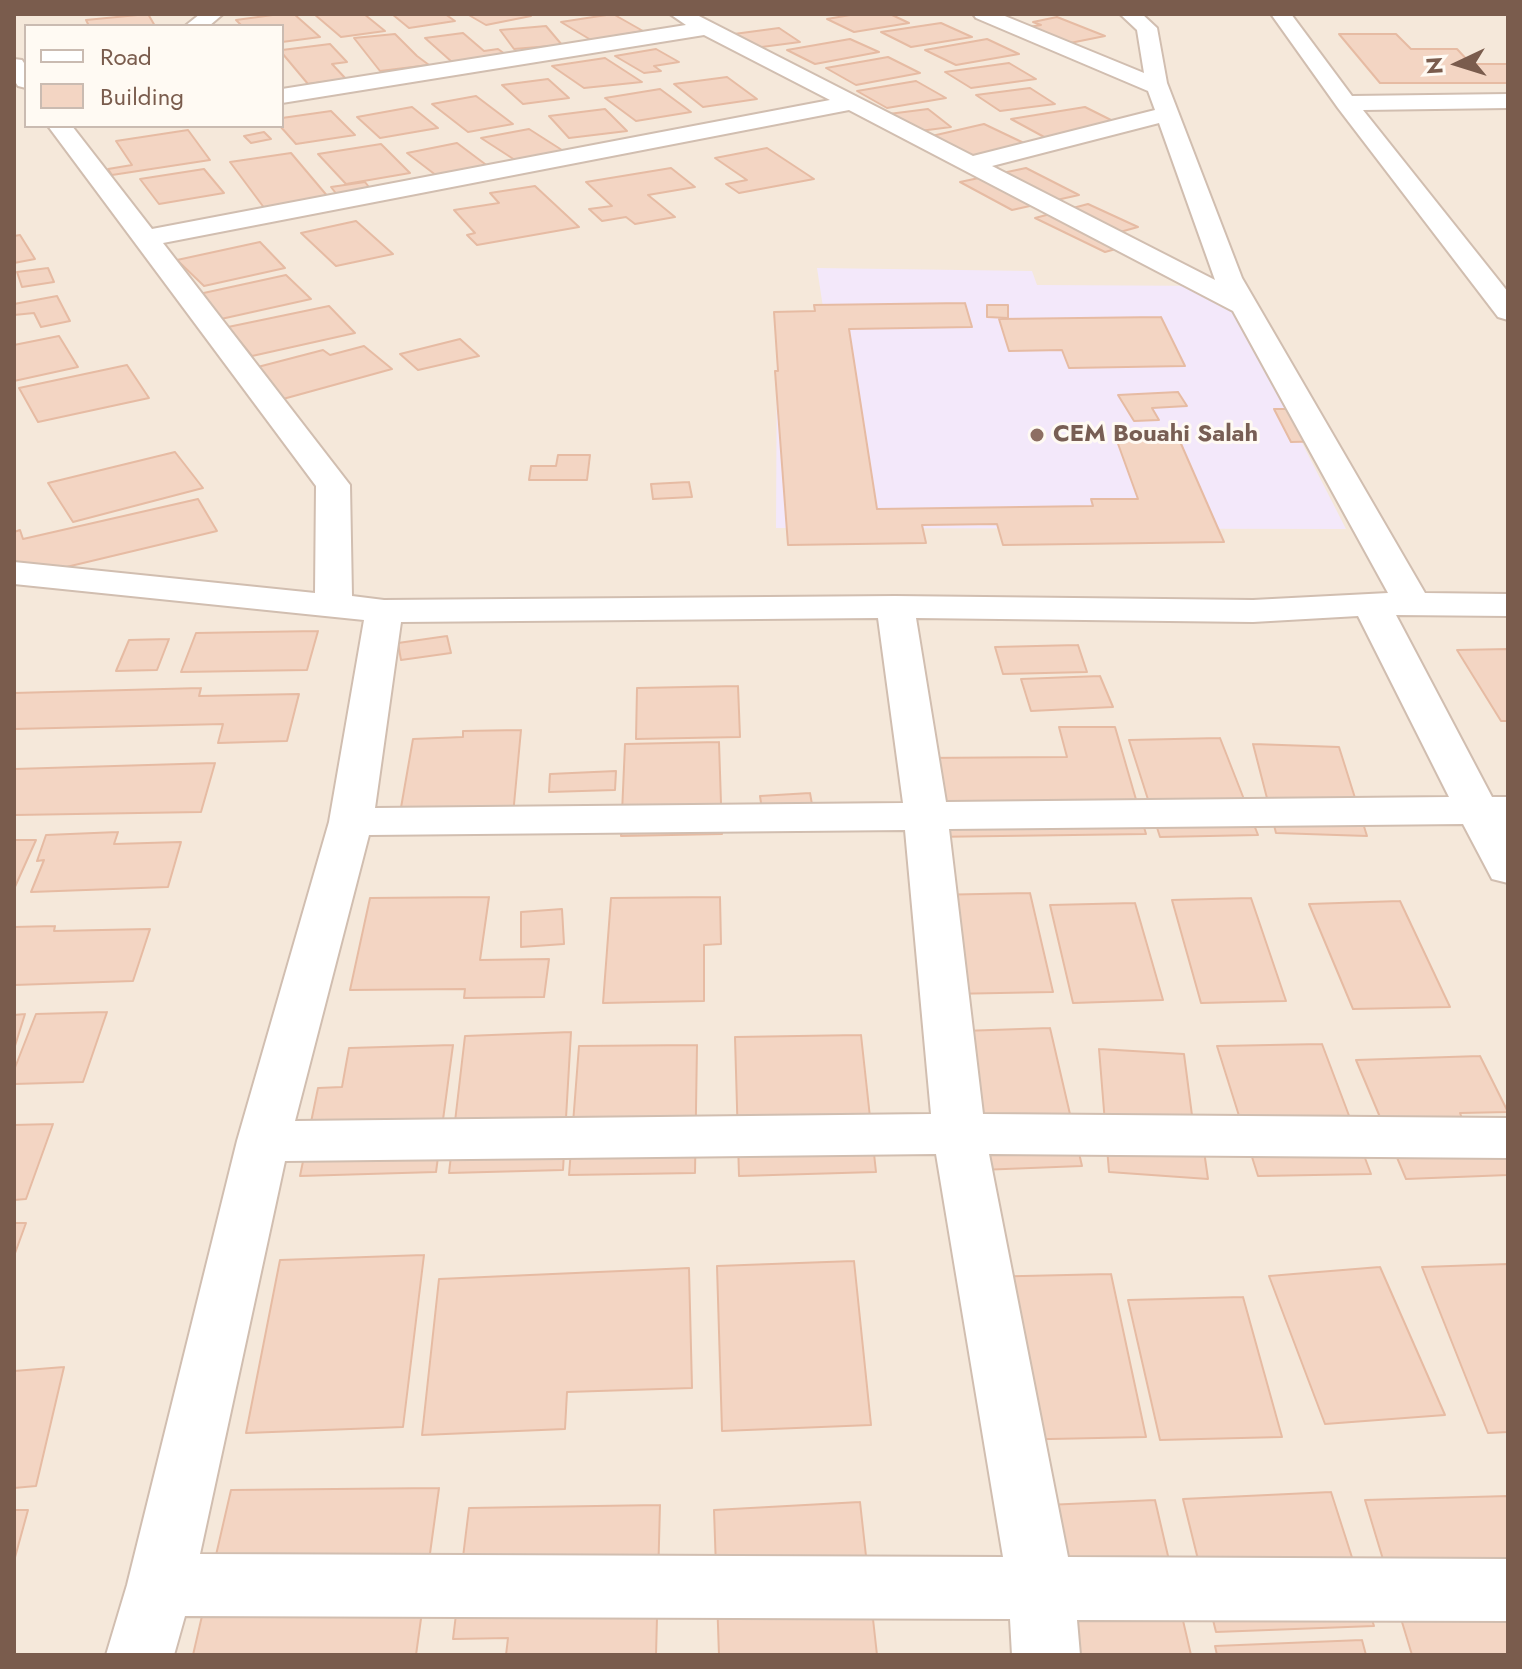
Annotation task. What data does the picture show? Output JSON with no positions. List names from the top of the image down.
{
  "places": ["CEM Bouahi Salah"],
  "legend": ["Road", "Building"],
  "north": "left"
}
